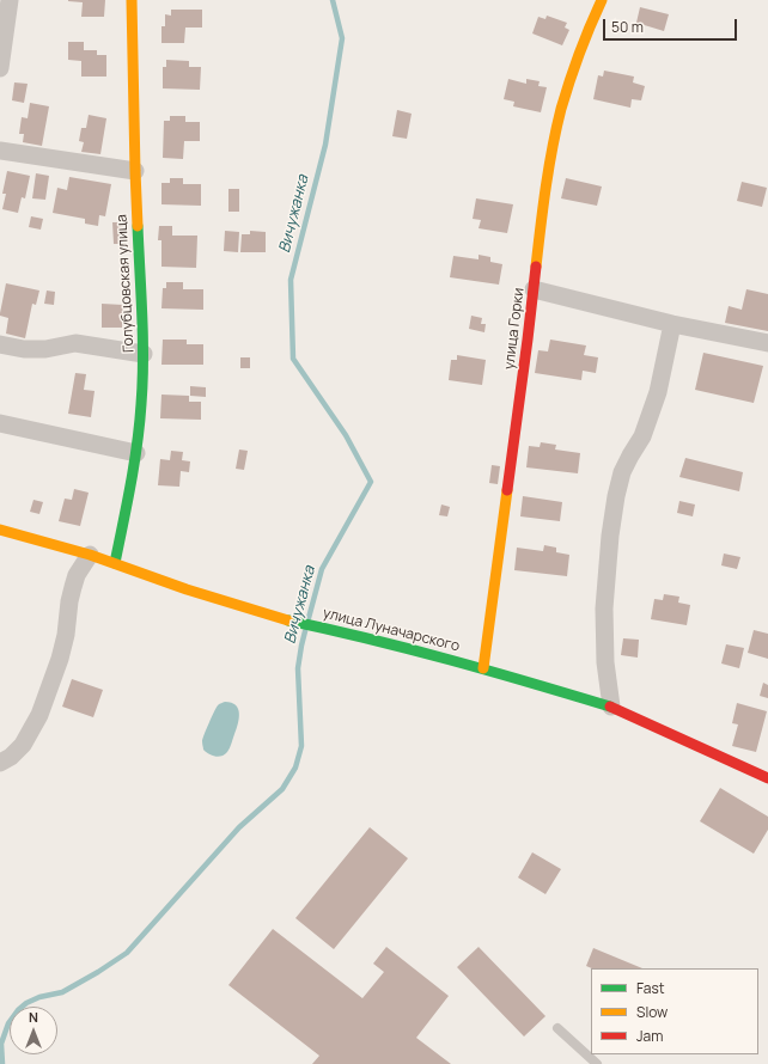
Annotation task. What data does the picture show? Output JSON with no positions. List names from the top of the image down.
{
  "streets": {
    "street": ["Голубцовская улица", "улица Горки", "улица Луначарского"]
  },
  "crossings": [
    ["Голубцовская улица", "улица Луначарского"],
    ["улица Горки", "улица Луначарского"]
  ],
  "water": ["Вичужанка"],
  "legend": ["Fast", "Slow", "Jam"],
  "scale_bar": "50 m",
  "north": "top"
}
